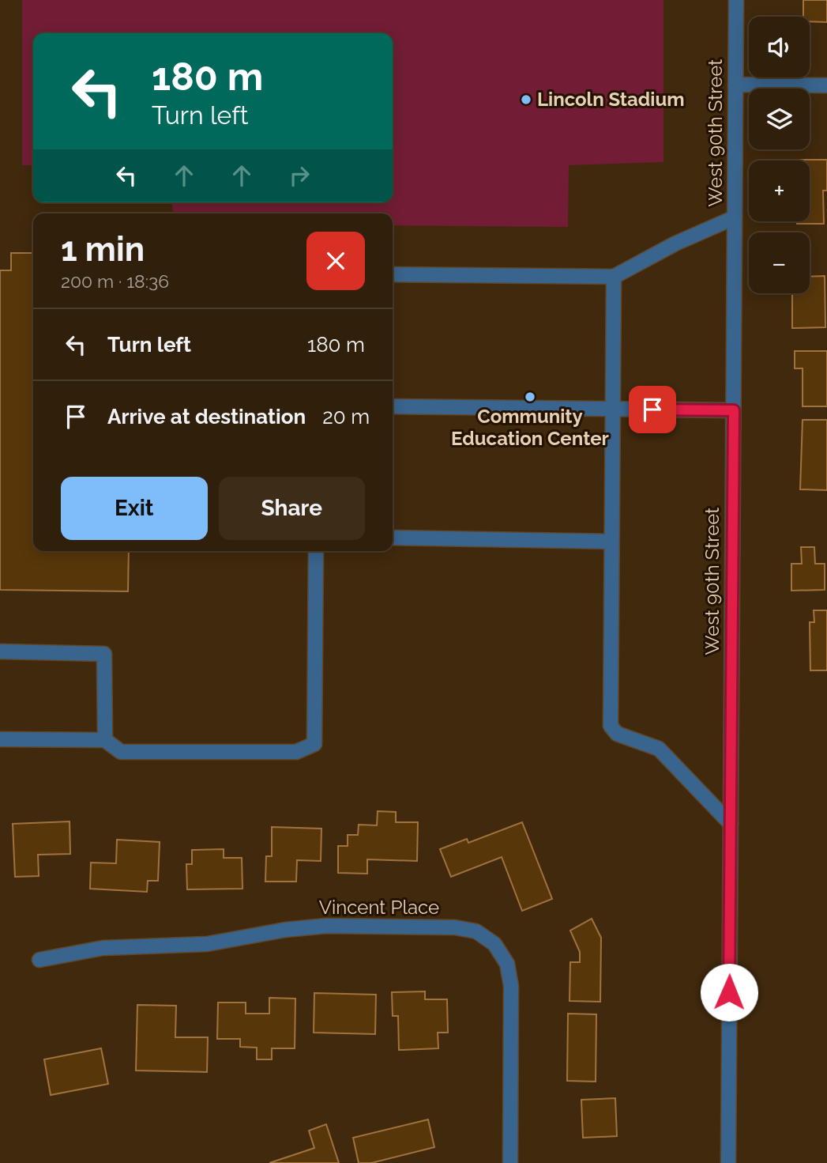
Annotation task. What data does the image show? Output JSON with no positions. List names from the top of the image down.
{
  "streets": {
    "street": ["West 90th Street", "Vincent Place"]
  },
  "places": ["Lincoln Stadium", "Community Education Center"],
  "page": {
    "map_buttons": ["+", "−"],
    "turn": ["180 m", "Turn left"],
    "heading": ["1 min", "200 m · 18:36"],
    "list": [
      {
        "name": "Turn left",
        "value": "180 m"
      },
      {
        "name": "Arrive at destination",
        "value": "20 m"
      }
    ],
    "buttons": ["Exit", "Share"]
  }
}
